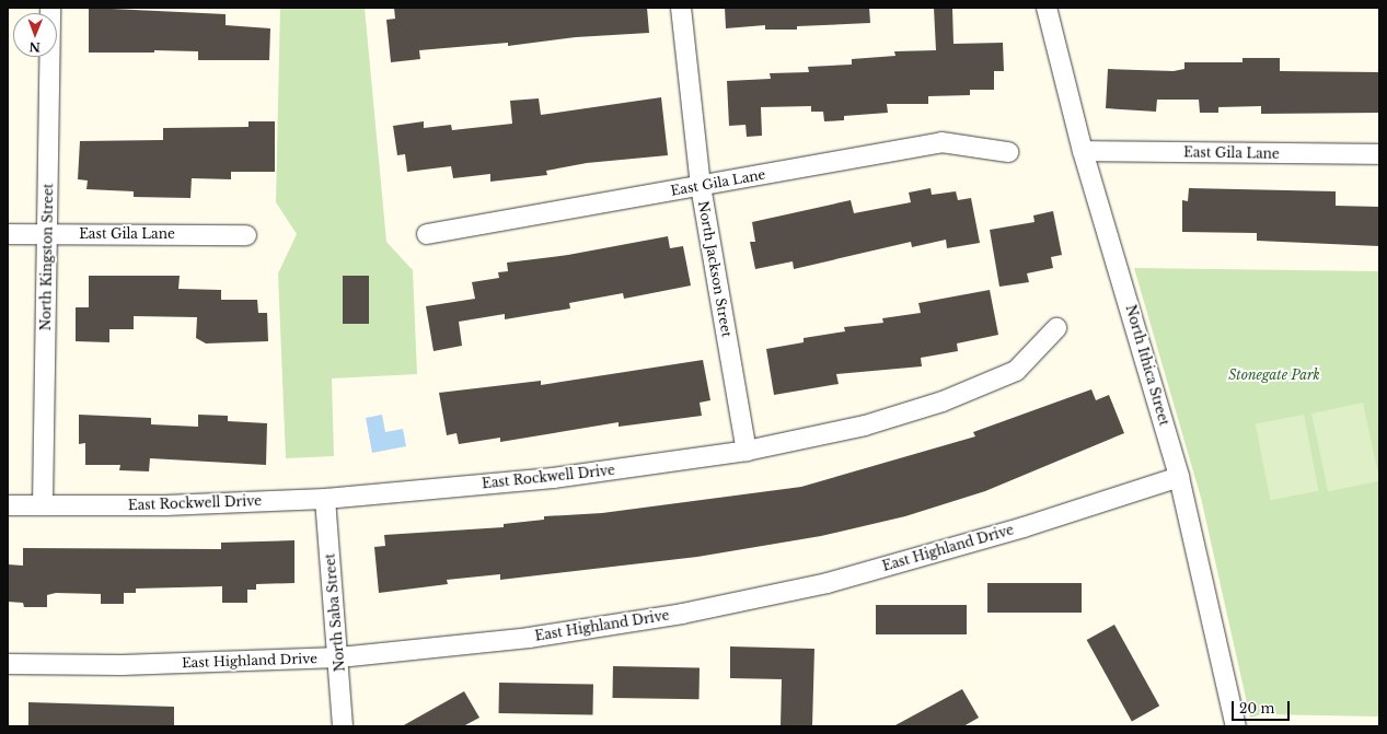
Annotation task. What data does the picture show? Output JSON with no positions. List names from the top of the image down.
{
  "streets": {
    "street": [
      "East Gila Lane",
      "North Kingston Street",
      "North Jackson Street",
      "North Ithica Street",
      "East Rockwell Drive",
      "East Highland Drive",
      "North Saba Street"
    ]
  },
  "crossings": [
    ["East Gila Lane", "North Kingston Street"],
    ["East Gila Lane", "North Jackson Street"],
    ["East Gila Lane", "North Ithica Street"],
    ["North Kingston Street", "East Rockwell Drive"],
    ["North Jackson Street", "East Rockwell Drive"],
    ["North Ithica Street", "East Highland Drive"],
    ["East Rockwell Drive", "North Saba Street"],
    ["East Highland Drive", "North Saba Street"]
  ],
  "parks": ["Stonegate Park"],
  "scale_bar": "20 m",
  "north": "bottom"
}
